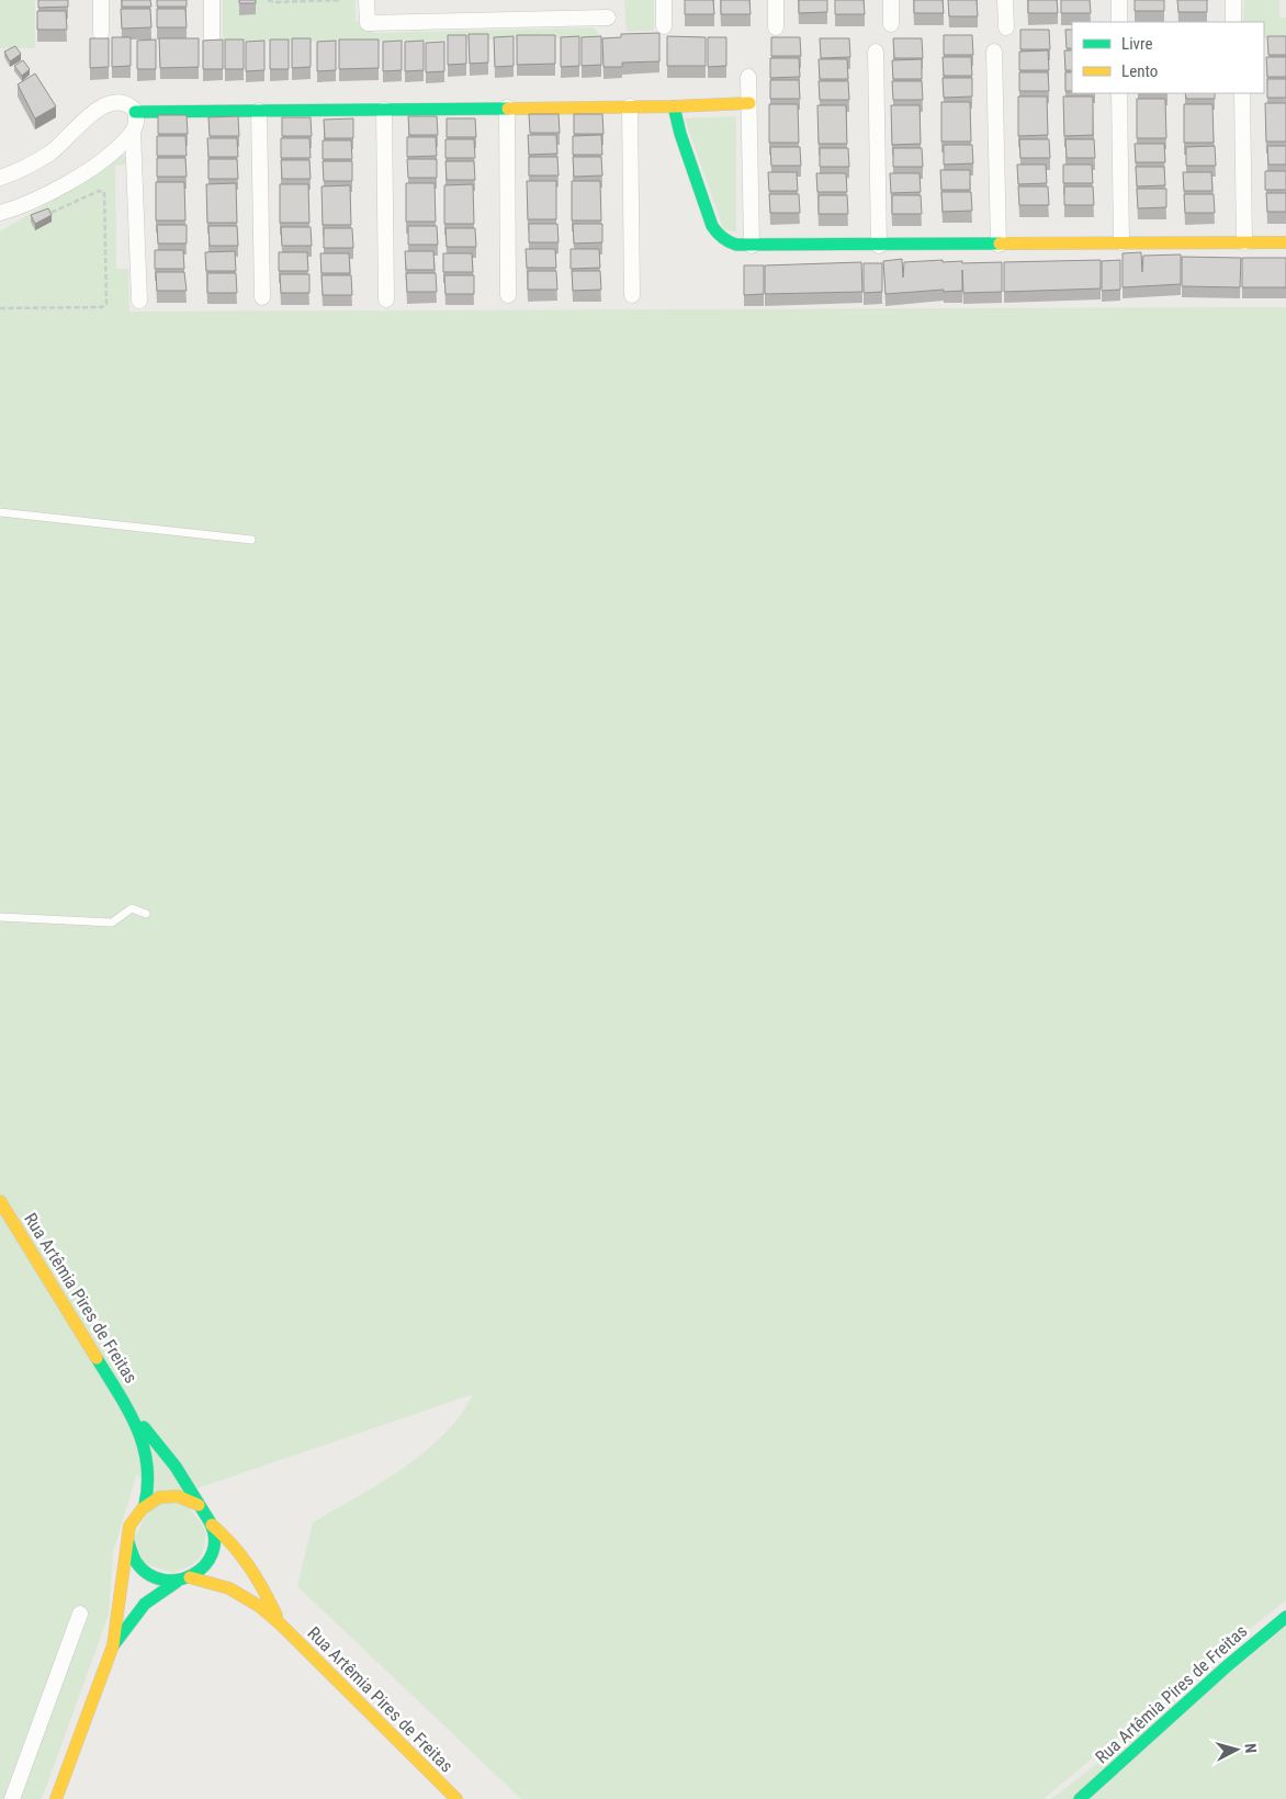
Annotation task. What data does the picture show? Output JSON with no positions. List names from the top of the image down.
{
  "streets": {
    "street": ["Rua Artêmia Pires de Freitas"]
  },
  "legend": ["Livre", "Lento"],
  "north": "right"
}
